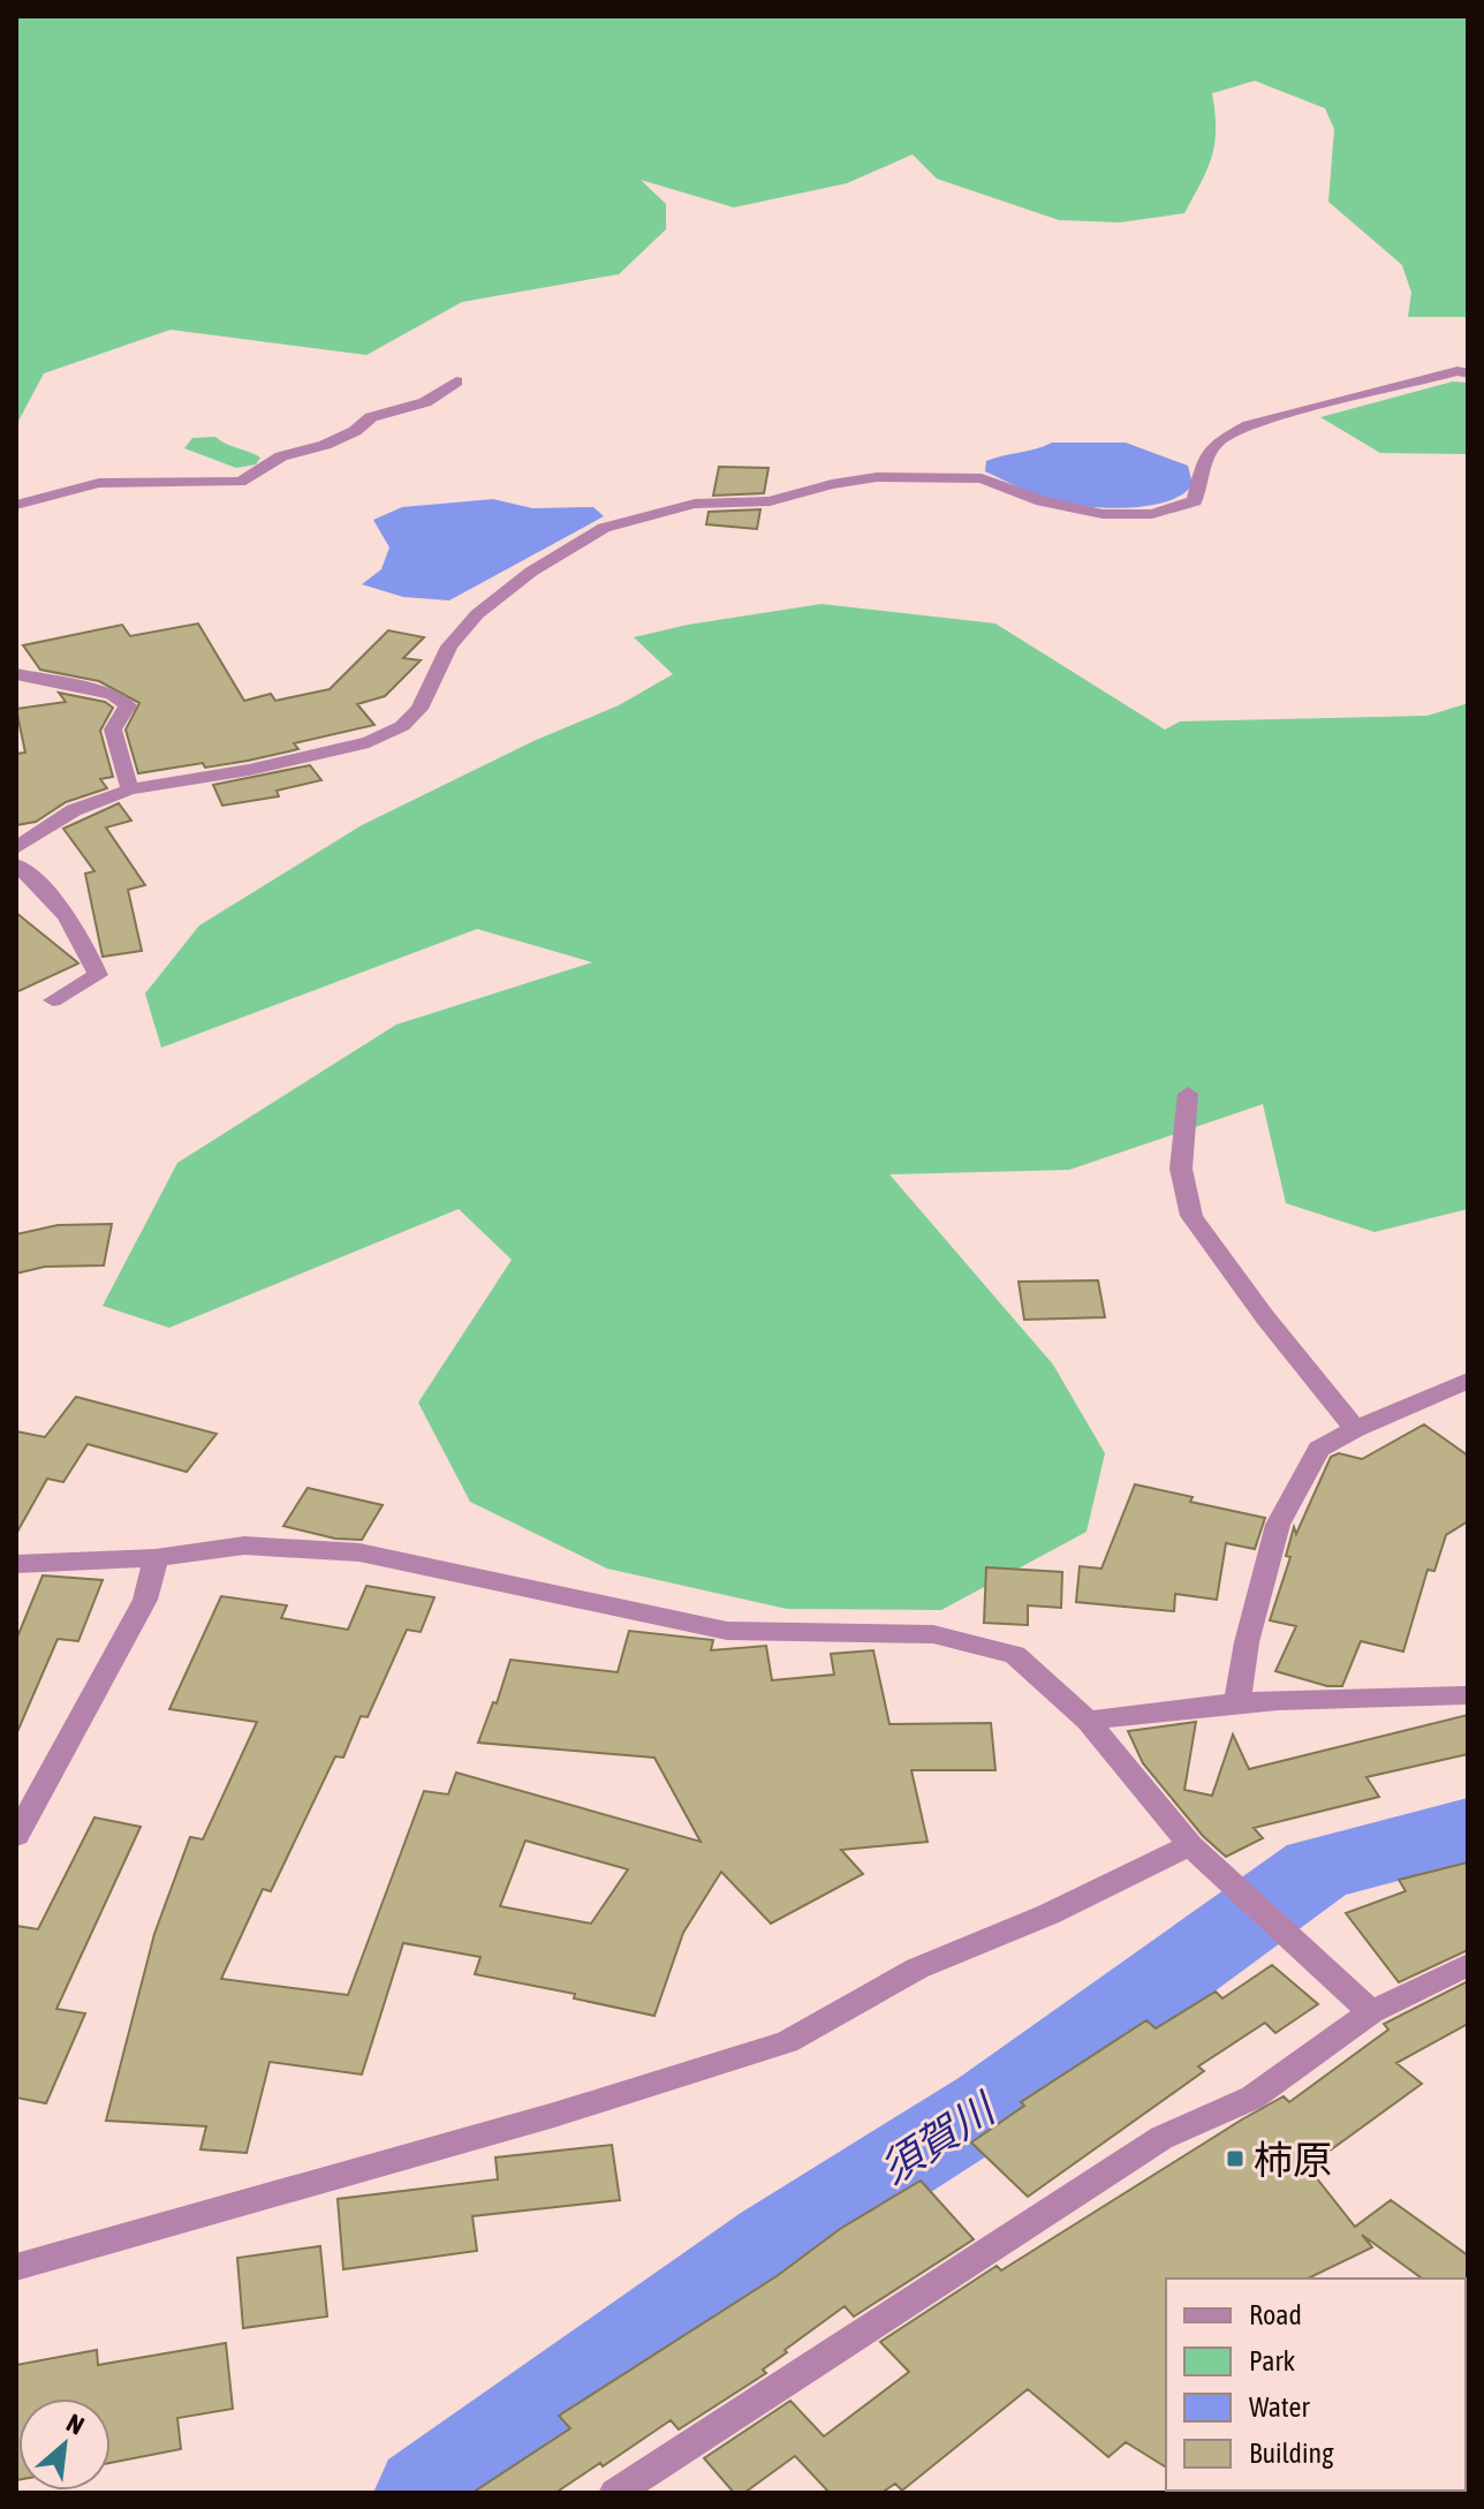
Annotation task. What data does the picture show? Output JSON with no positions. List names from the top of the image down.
{
  "water": ["須賀川"],
  "places": {
    "transit": ["柿原"]
  },
  "legend": [
    "Road",
    "Park",
    "Water",
    "Building"
  ],
  "north": "top right"
}
